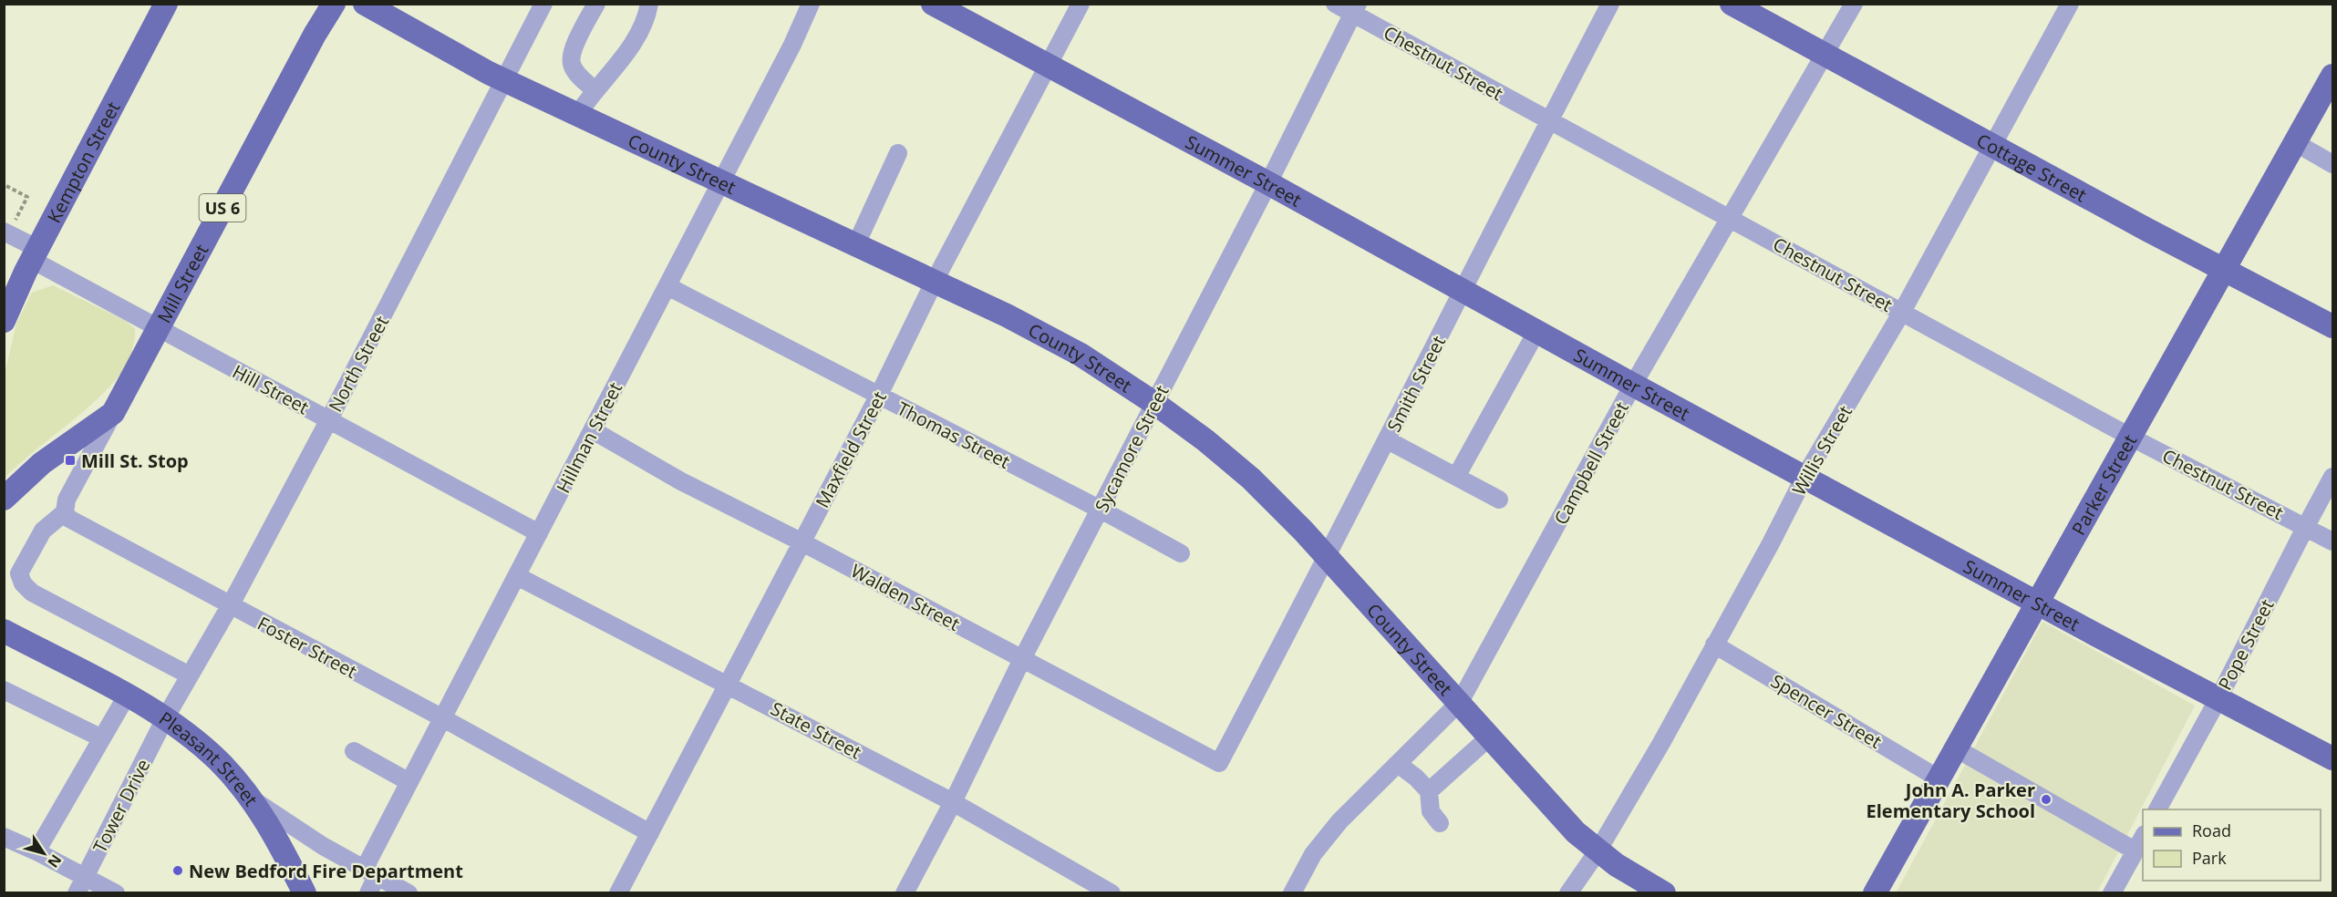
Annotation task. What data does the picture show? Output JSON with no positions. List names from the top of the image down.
{
  "streets": {
    "main road": [
      "Kempton Street",
      "County Street",
      "Cottage Street",
      "Summer Street",
      "US 6",
      "Mill Street",
      "Parker Street",
      "Pleasant Street"
    ],
    "street": [
      "Chestnut Street",
      "North Street",
      "Smith Street",
      "Hill Street",
      "Thomas Street",
      "Hillman Street",
      "Sycamore Street",
      "Maxfield Street",
      "Willis Street",
      "Campbell Street",
      "Walden Street",
      "Pope Street",
      "Foster Street",
      "Spencer Street",
      "State Street",
      "Tower Drive"
    ]
  },
  "crossings": [
    ["Chestnut Street", "Smith Street"],
    ["Chestnut Street", "Sycamore Street"],
    ["Chestnut Street", "Willis Street"],
    ["Chestnut Street", "Campbell Street"],
    ["Chestnut Street", "Parker Street"],
    ["Chestnut Street", "Pope Street"],
    ["Kempton Street", "Hill Street"],
    ["County Street", "North Street"],
    ["County Street", "Smith Street"],
    ["County Street", "Hillman Street"],
    ["County Street", "Sycamore Street"],
    ["County Street", "Maxfield Street"],
    ["County Street", "Willis Street"],
    ["County Street", "Campbell Street"],
    ["Cottage Street", "Willis Street"],
    ["Cottage Street", "Campbell Street"],
    ["Cottage Street", "Parker Street"],
    ["Summer Street", "Smith Street"],
    ["Summer Street", "Sycamore Street"],
    ["Summer Street", "Maxfield Street"],
    ["Summer Street", "Willis Street"],
    ["Summer Street", "Campbell Street"],
    ["Summer Street", "Parker Street"],
    ["Summer Street", "Pope Street"],
    ["Mill Street", "Hill Street"],
    ["North Street", "Hill Street"],
    ["North Street", "Foster Street"],
    ["North Street", "Pleasant Street"],
    ["North Street", "Tower Drive"],
    ["Smith Street", "Walden Street"],
    ["Hill Street", "Hillman Street"],
    ["Thomas Street", "Hillman Street"],
    ["Thomas Street", "Sycamore Street"],
    ["Thomas Street", "Maxfield Street"],
    ["Hillman Street", "Walden Street"],
    ["Hillman Street", "Foster Street"],
    ["Hillman Street", "State Street"],
    ["Hillman Street", "Pleasant Street"],
    ["Sycamore Street", "Walden Street"],
    ["Sycamore Street", "State Street"],
    ["Maxfield Street", "Walden Street"],
    ["Maxfield Street", "Foster Street"],
    ["Maxfield Street", "State Street"],
    ["Willis Street", "Spencer Street"],
    ["Parker Street", "Spencer Street"],
    ["Pleasant Street", "Tower Drive"]
  ],
  "places": {
    "transit": ["Mill St. Stop"],
    "other": ["John A. Parker Elementary School", "New Bedford Fire Department"]
  },
  "legend": ["Road", "Park"],
  "north": "bottom right"
}
